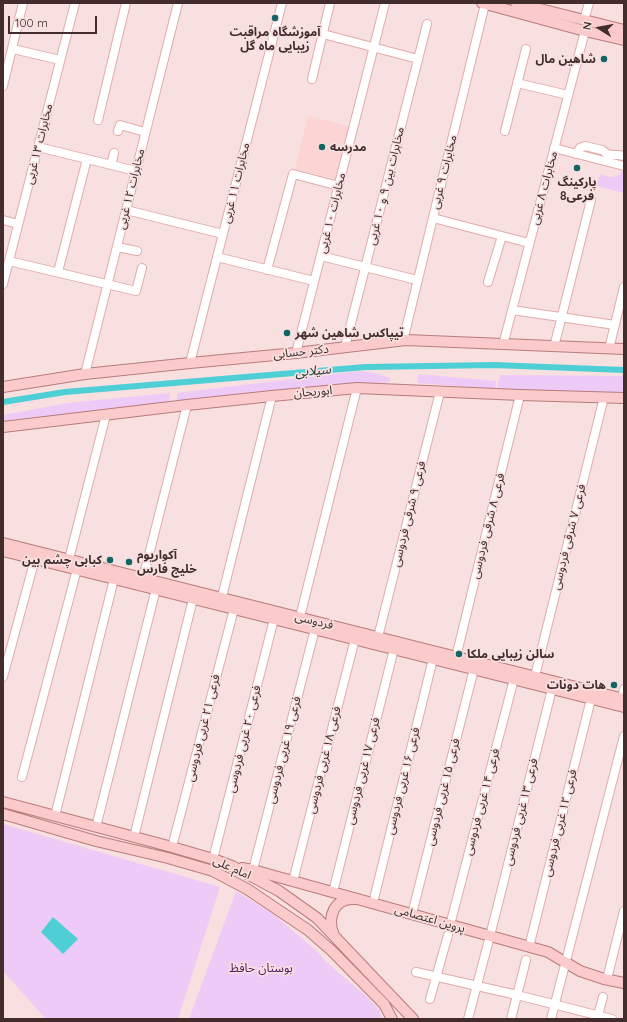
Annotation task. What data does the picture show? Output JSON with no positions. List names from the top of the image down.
{
  "streets": {
    "main road": [
      "دکتر حسابی",
      "ابوریحان",
      "فردوسی",
      "امام علی",
      "پروین اعتصامی"
    ],
    "street": [
      "مخابرات ۱۳ غربی",
      "مخابرات ۹ غربی",
      "مخابرات ۱۱ غربی",
      "مخابرات بین ۹ و ۱۰ غربی",
      "مخابرات ۸ غربی",
      "مخابرات ۱۲ غربی",
      "مخابرات ۱۰ غربی",
      "فرعی ۹ شرقی فردوسی",
      "فرعی ۸ شرقی فردوسی",
      "فرعی ۷ شرقی فردوسی",
      "فرعی ۲۱ غربی فردوسی",
      "فرعی ۲۰ غربی فردوسی",
      "فرعی ۱۹ غربی فردوسی",
      "فرعی ۱۸ غربی فردوسی",
      "فرعی ۱۷ غربی فردوسی",
      "فرعی ۱۶ غربی فردوسی",
      "فرعی ۱۵ غربی فردوسی",
      "فرعی ۱۴ غربی فردوسی",
      "فرعی ۱۳ غربی فردوسی",
      "فرعی ۱۲ غربی فردوسی"
    ]
  },
  "crossings": [
    ["مخابرات ۹ غربی", "دکتر حسابی"],
    ["مخابرات ۱۱ غربی", "دکتر حسابی"],
    ["مخابرات بین ۹ و ۱۰ غربی", "دکتر حسابی"],
    ["مخابرات ۸ غربی", "دکتر حسابی"],
    ["مخابرات ۱۲ غربی", "دکتر حسابی"],
    ["مخابرات ۱۰ غربی", "دکتر حسابی"],
    ["ابوریحان", "فرعی ۹ شرقی فردوسی"],
    ["ابوریحان", "فرعی ۸ شرقی فردوسی"],
    ["ابوریحان", "فرعی ۷ شرقی فردوسی"],
    ["فرعی ۹ شرقی فردوسی", "فردوسی"],
    ["فرعی ۸ شرقی فردوسی", "فردوسی"],
    ["فرعی ۷ شرقی فردوسی", "فردوسی"],
    ["فردوسی", "فرعی ۲۱ غربی فردوسی"],
    ["فردوسی", "فرعی ۲۰ غربی فردوسی"],
    ["فردوسی", "فرعی ۱۹ غربی فردوسی"],
    ["فردوسی", "فرعی ۱۸ غربی فردوسی"],
    ["فردوسی", "فرعی ۱۷ غربی فردوسی"],
    ["فردوسی", "فرعی ۱۶ غربی فردوسی"],
    ["فردوسی", "فرعی ۱۵ غربی فردوسی"],
    ["فردوسی", "فرعی ۱۴ غربی فردوسی"],
    ["فردوسی", "فرعی ۱۳ غربی فردوسی"],
    ["فردوسی", "فرعی ۱۲ غربی فردوسی"],
    ["فرعی ۲۱ غربی فردوسی", "امام علی"],
    ["فرعی ۲۰ غربی فردوسی", "امام علی"],
    ["فرعی ۱۹ غربی فردوسی", "پروین اعتصامی"],
    ["فرعی ۱۸ غربی فردوسی", "پروین اعتصامی"],
    ["فرعی ۱۷ غربی فردوسی", "پروین اعتصامی"],
    ["فرعی ۱۶ غربی فردوسی", "پروین اعتصامی"],
    ["فرعی ۱۵ غربی فردوسی", "پروین اعتصامی"],
    ["فرعی ۱۴ غربی فردوسی", "پروین اعتصامی"],
    ["فرعی ۱۳ غربی فردوسی", "پروین اعتصامی"],
    ["فرعی ۱۲ غربی فردوسی", "پروین اعتصامی"],
    ["امام علی", "پروین اعتصامی"]
  ],
  "water": ["سیلابی"],
  "parks": ["بوستان حافظ"],
  "places": [
    "آموزشگاه مراقبت زیبایی ماه گل",
    "شاهین مال",
    "مدرسه",
    "پارکینگ فرعی8",
    "تیپاکس شاهین شهر",
    "کبابی چشم بین",
    "آکواریوم خلیج فارس",
    "سالن زیبایی ملکا",
    "هات دونات"
  ],
  "scale_bar": "100 m",
  "north": "left"
}
